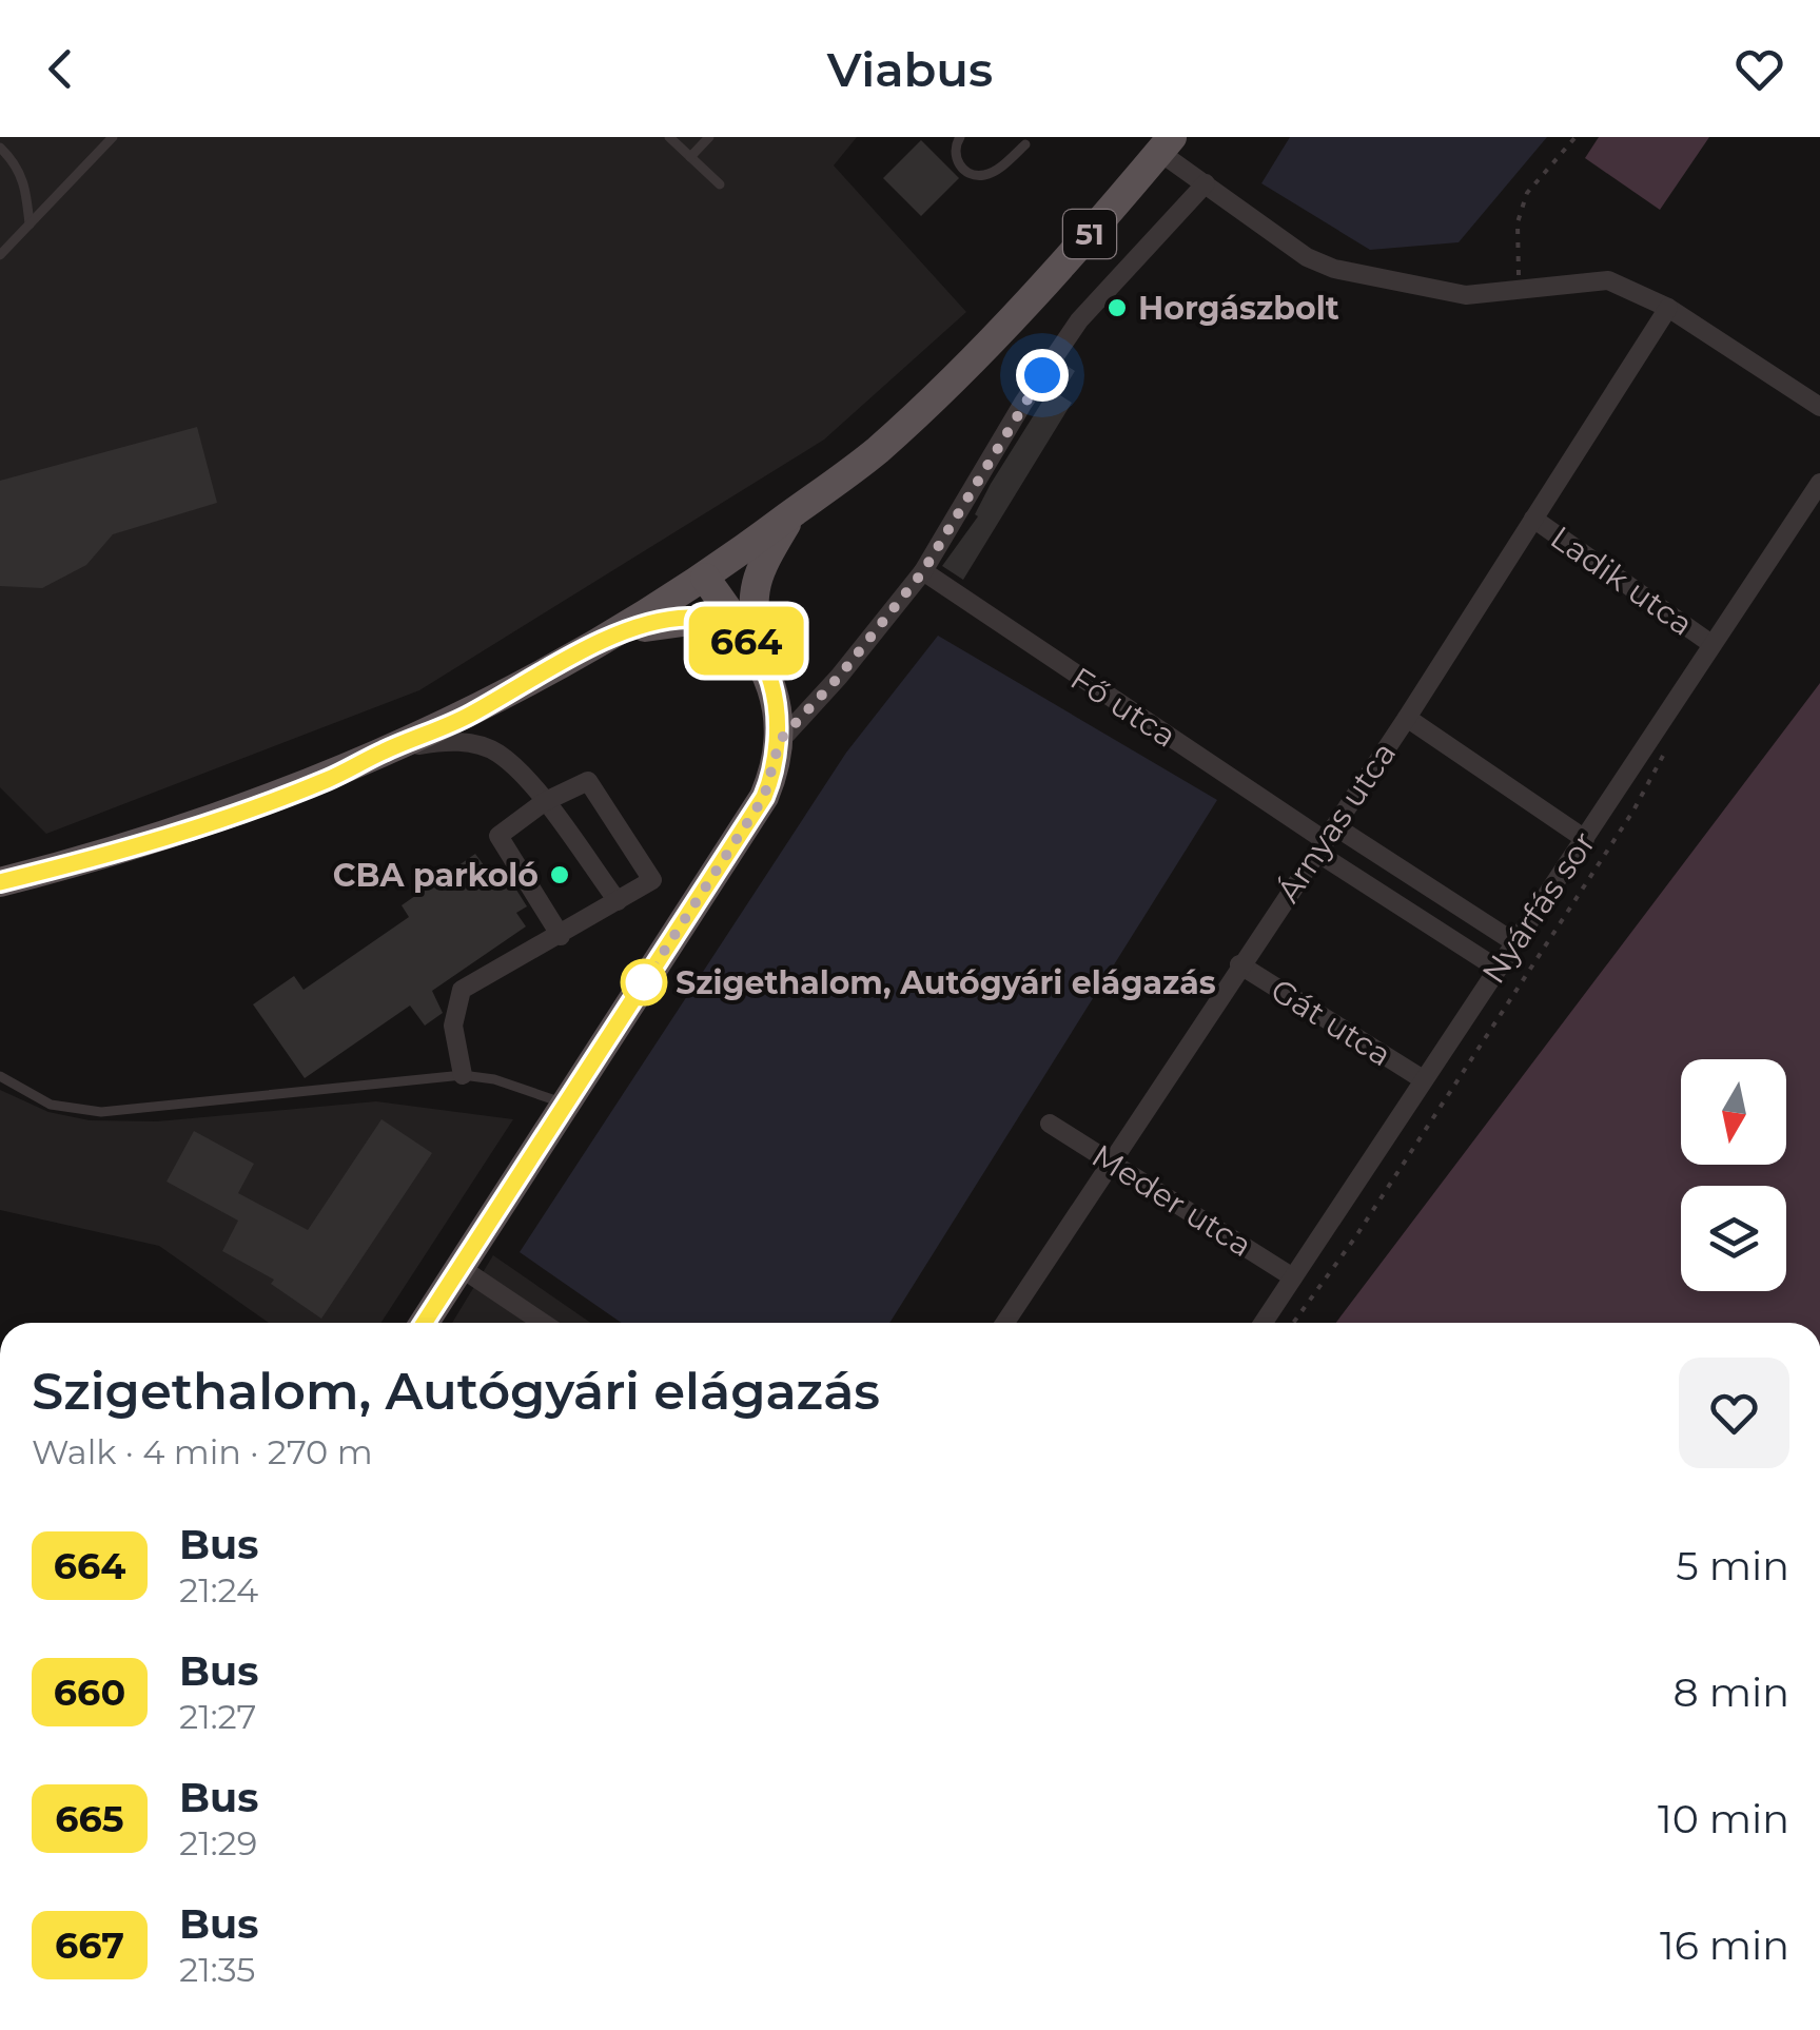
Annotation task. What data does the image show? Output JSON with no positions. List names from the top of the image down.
{
  "streets": {
    "main road": ["51"],
    "street": [
      "Ladik utca",
      "Fő utca",
      "Árnyas utca",
      "Nyárfás sor",
      "Gát utca",
      "Meder utca"
    ]
  },
  "crossings": [
    ["Ladik utca", "Árnyas utca"],
    ["Ladik utca", "Nyárfás sor"],
    ["Fő utca", "Árnyas utca"],
    ["Fő utca", "Nyárfás sor"],
    ["Árnyas utca", "Gát utca"],
    ["Árnyas utca", "Meder utca"],
    ["Nyárfás sor", "Gát utca"],
    ["Nyárfás sor", "Meder utca"]
  ],
  "places": ["Horgászbolt", "CBA parkoló", "Szigethalom, Autógyári elágazás"],
  "lines": ["bus line 664"],
  "north": "bottom",
  "page": {
    "header": "Viabus",
    "on_map": "664",
    "heading": ["Szigethalom, Autógyári elágazás", "Walk · 4 min · 270 m"],
    "list": [
      {
        "mark": "664",
        "name": "Bus",
        "note": "21:24",
        "value": "5 min"
      },
      {
        "mark": "660",
        "name": "Bus",
        "note": "21:27",
        "value": "8 min"
      },
      {
        "mark": "665",
        "name": "Bus",
        "note": "21:29",
        "value": "10 min"
      },
      {
        "mark": "667",
        "name": "Bus",
        "note": "21:35",
        "value": "16 min"
      }
    ]
  }
}
